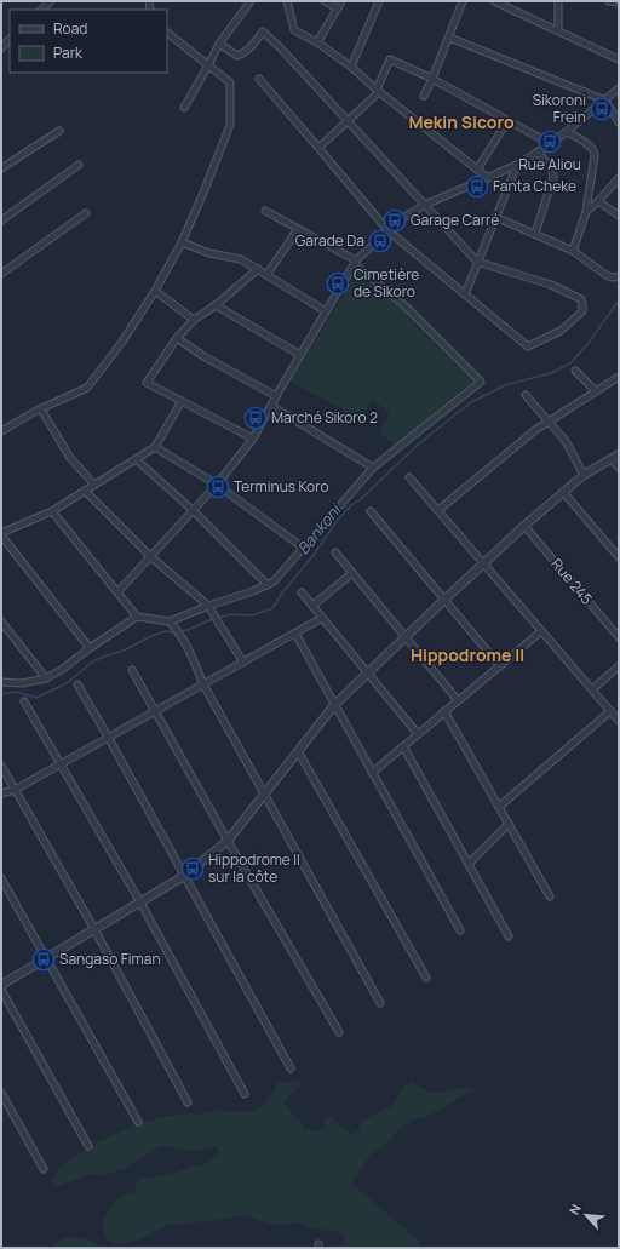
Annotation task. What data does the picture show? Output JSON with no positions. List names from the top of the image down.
{
  "streets": {
    "street": ["Rue 245"]
  },
  "districts": ["Mekin Sicoro", "Hippodrome II"],
  "water": ["Bankoni"],
  "places": {
    "bus stop": [
      "Sikoroni Frein",
      "Rue Aliou",
      "Fanta Cheke",
      "Garage Carré",
      "Garade Da",
      "Cimetière de Sikoro",
      "Marché Sikoro 2",
      "Terminus Koro",
      "Hippodrome II sur la côte",
      "Sangaso Fiman"
    ]
  },
  "legend": ["Road", "Park"],
  "north": "top left"
}
